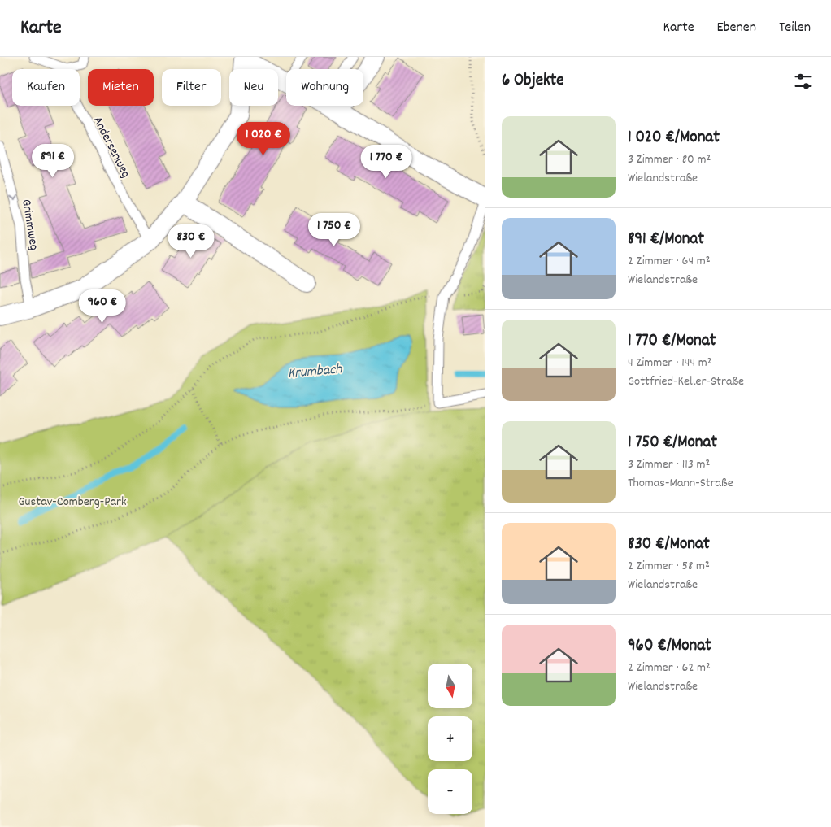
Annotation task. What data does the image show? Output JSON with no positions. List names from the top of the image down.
{
  "streets": {
    "lane": ["Andersenweg", "Grimmweg"]
  },
  "one_way": ["Grimmweg"],
  "water": ["Krumbach"],
  "parks": ["Gustav-Comberg-Park"],
  "north": "bottom",
  "page": {
    "header": "Karte",
    "nav": ["Karte", "Ebenen", "Teilen"],
    "heading": "6 Objekte",
    "chip": [
      "Kaufen",
      "Mieten",
      "Filter",
      "Neu",
      "Wohnung"
    ],
    "list": [
      {
        "name": "1 020 €/Monat",
        "note": "3 Zimmer · 80 m² · Wielandstraße"
      },
      {
        "name": "891 €/Monat",
        "note": "2 Zimmer · 64 m² · Wielandstraße"
      },
      {
        "name": "1 770 €/Monat",
        "note": "4 Zimmer · 144 m² · Gottfried-Keller-Straße"
      },
      {
        "name": "1 750 €/Monat",
        "note": "3 Zimmer · 113 m² · Thomas-Mann-Straße"
      },
      {
        "name": "830 €/Monat",
        "note": "2 Zimmer · 58 m² · Wielandstraße"
      },
      {
        "name": "960 €/Monat",
        "note": "2 Zimmer · 62 m² · Wielandstraße"
      }
    ],
    "price": [
      "1 020 €",
      "891 €",
      "1 770 €",
      "1 750 €",
      "830 €",
      "960 €"
    ],
    "map_buttons": ["+", "−"]
  }
}
